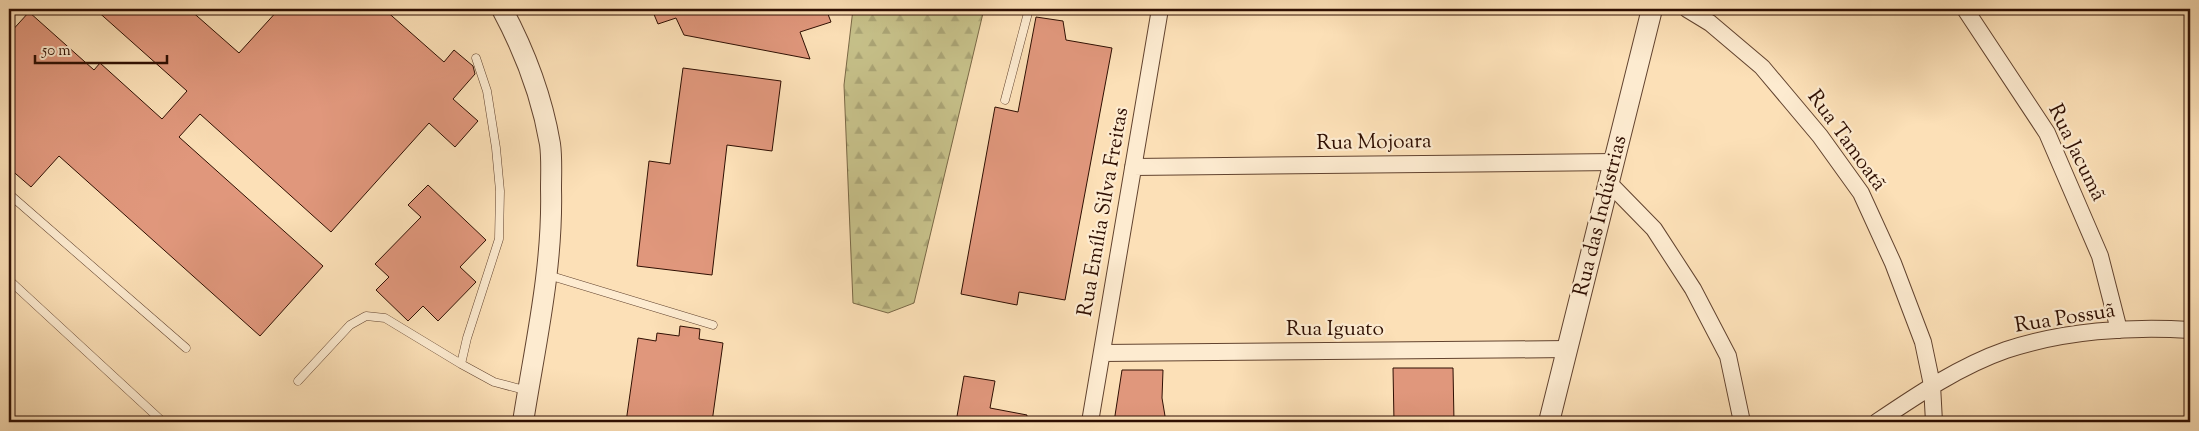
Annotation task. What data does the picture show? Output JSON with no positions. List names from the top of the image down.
{
  "streets": {
    "street": [
      "Rua Tamoatã",
      "Rua Mojoara",
      "Rua Jacumã",
      "Rua Emília Silva Freitas",
      "Rua das Indústrias",
      "Rua Possuã",
      "Rua Iguato"
    ]
  },
  "crossings": [
    ["Rua Tamoatã", "Rua Possuã"],
    ["Rua Mojoara", "Rua Emília Silva Freitas"],
    ["Rua Mojoara", "Rua das Indústrias"],
    ["Rua Jacumã", "Rua Possuã"],
    ["Rua Emília Silva Freitas", "Rua Iguato"],
    ["Rua das Indústrias", "Rua Iguato"]
  ],
  "scale_bar": "50 m"
}
